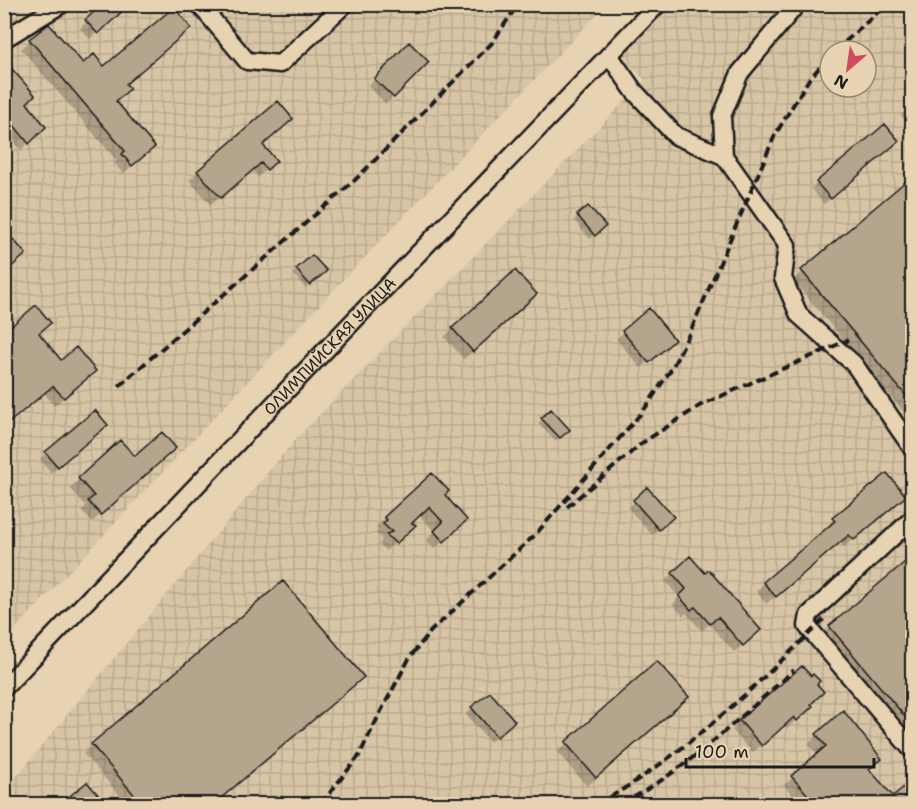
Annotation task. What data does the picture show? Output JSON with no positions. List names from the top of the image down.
{
  "streets": {
    "street": ["ОЛИМПИЙСКАЯ УЛИЦА"]
  },
  "scale_bar": "100 m",
  "north": "bottom left"
}
